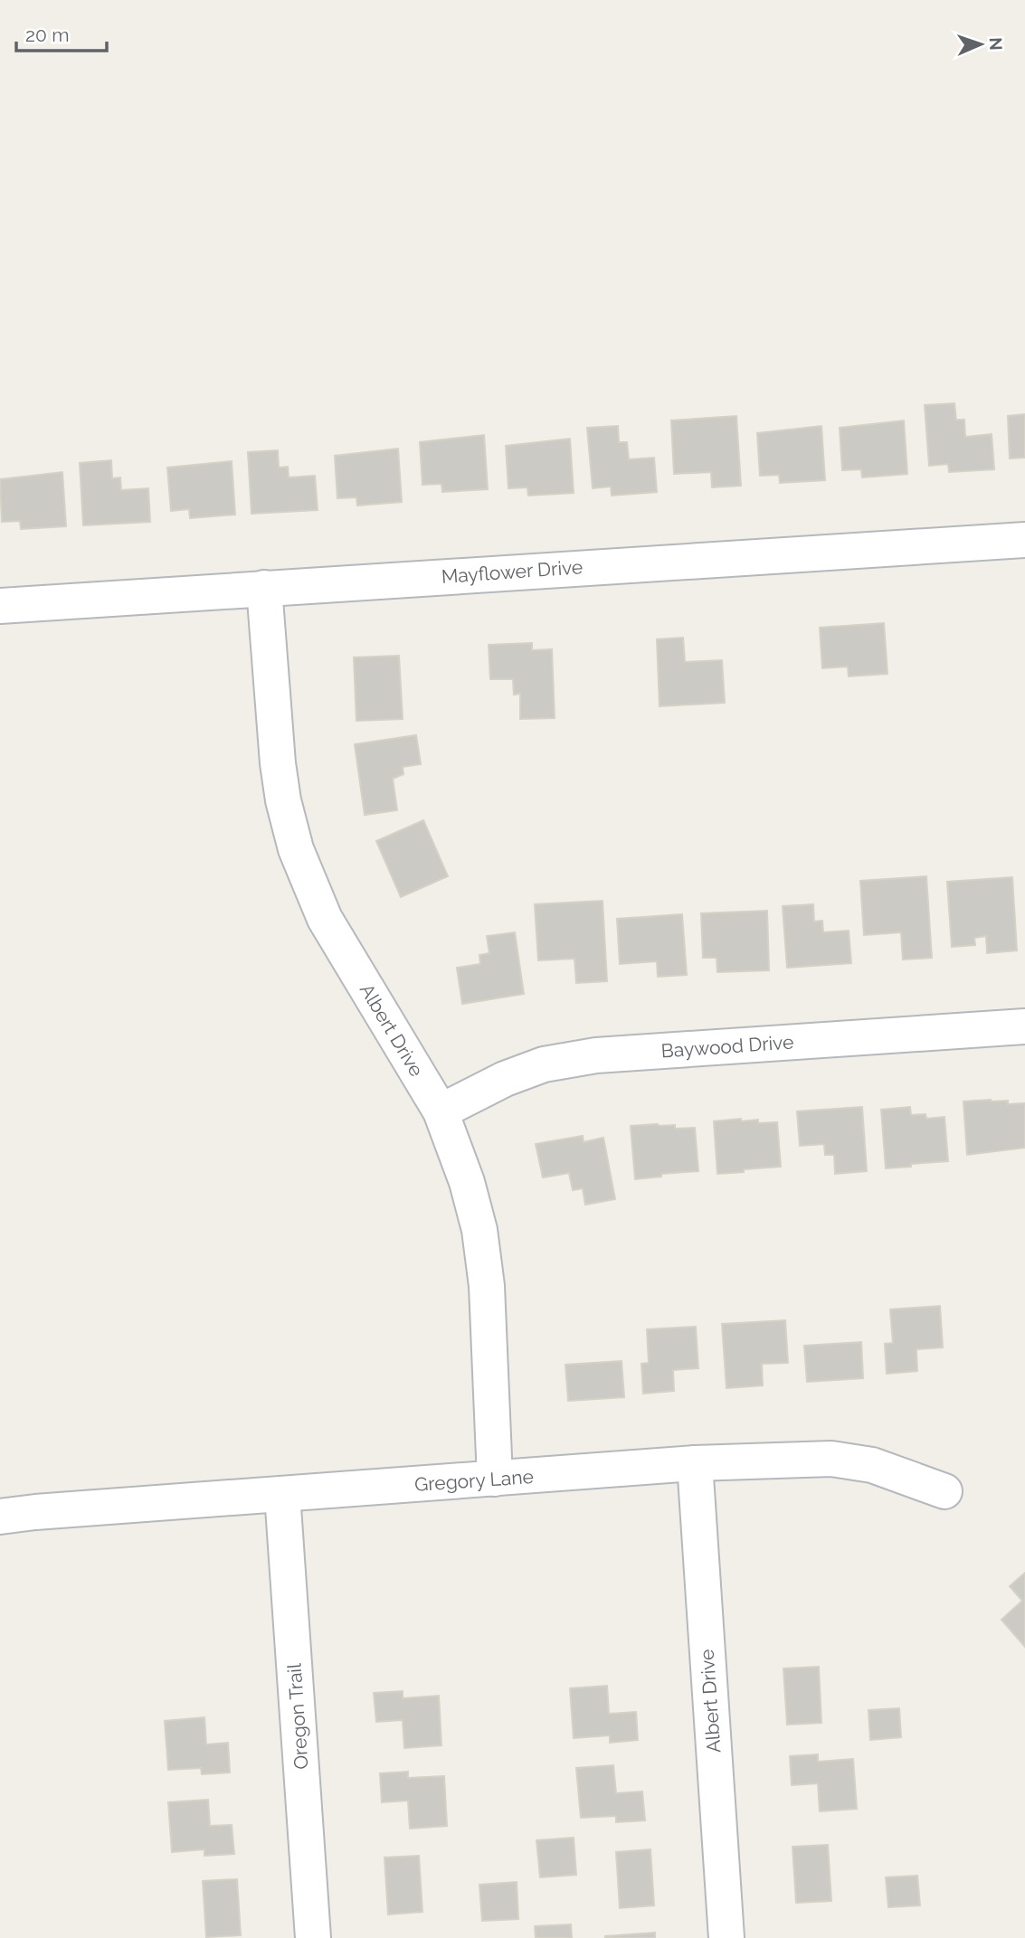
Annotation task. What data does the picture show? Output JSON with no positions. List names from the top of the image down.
{
  "streets": {
    "street": [
      "Mayflower Drive",
      "Albert Drive",
      "Baywood Drive",
      "Gregory Lane",
      "Oregon Trail"
    ]
  },
  "crossings": [
    ["Mayflower Drive", "Albert Drive"],
    ["Albert Drive", "Baywood Drive"],
    ["Albert Drive", "Gregory Lane"],
    ["Gregory Lane", "Oregon Trail"]
  ],
  "scale_bar": "20 m",
  "north": "right"
}
